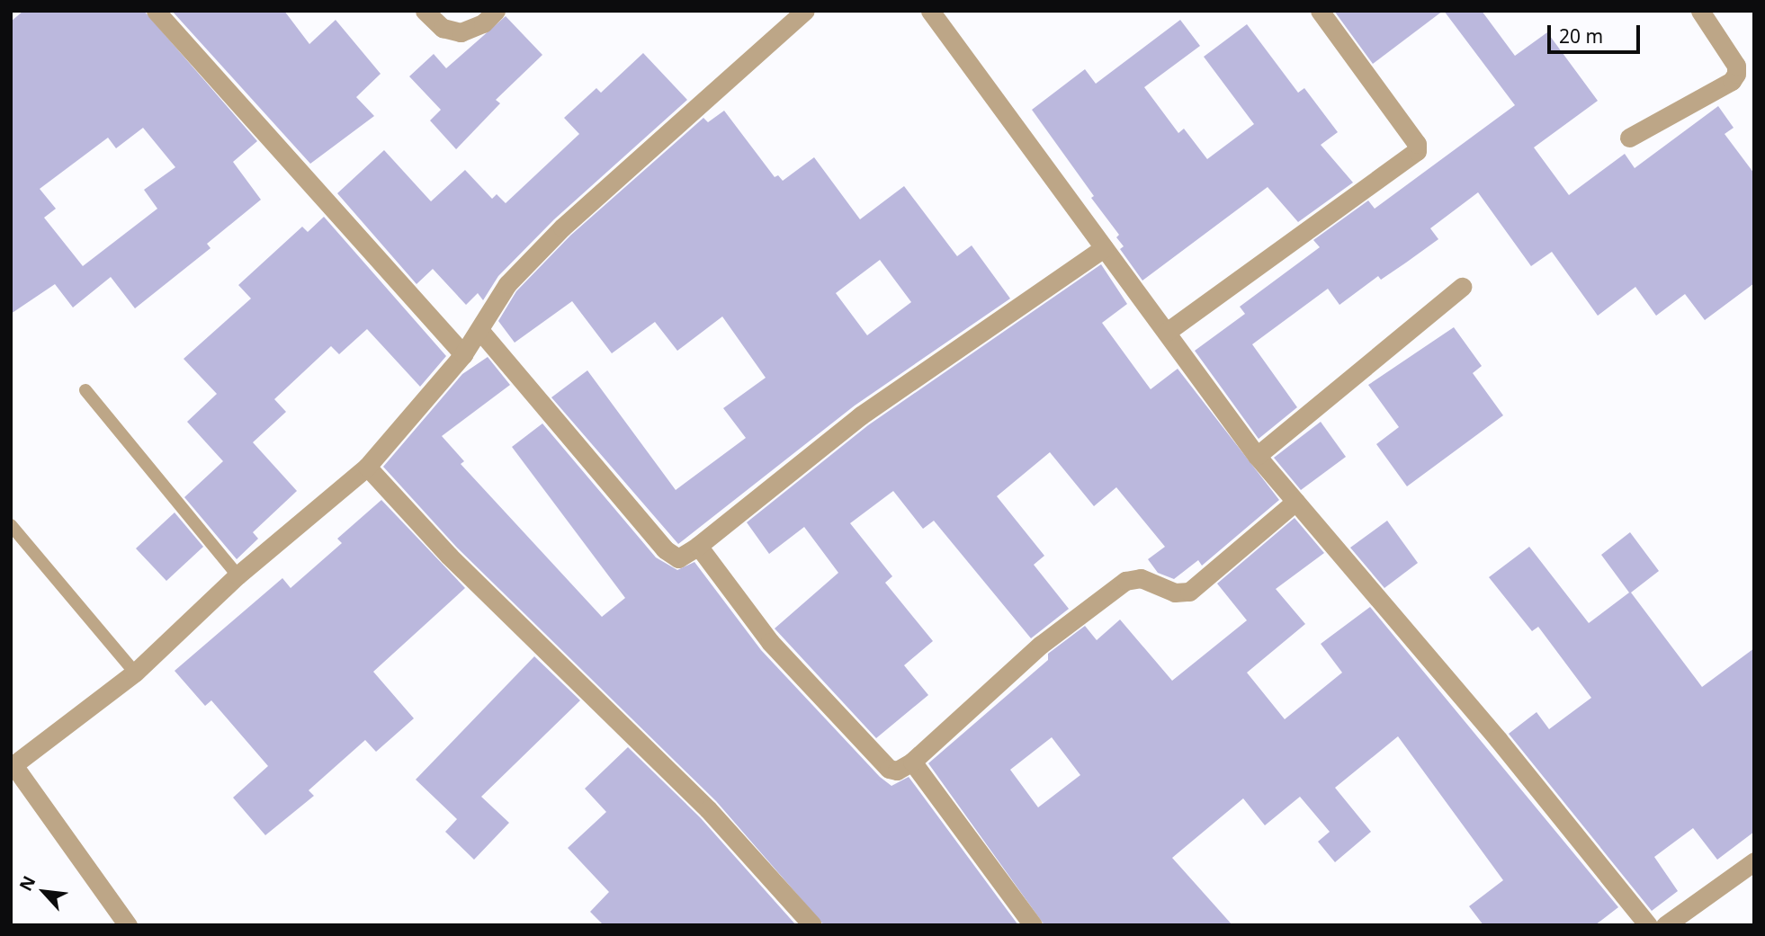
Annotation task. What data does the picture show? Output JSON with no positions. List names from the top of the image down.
{
  "scale_bar": "20 m",
  "north": "top left"
}
